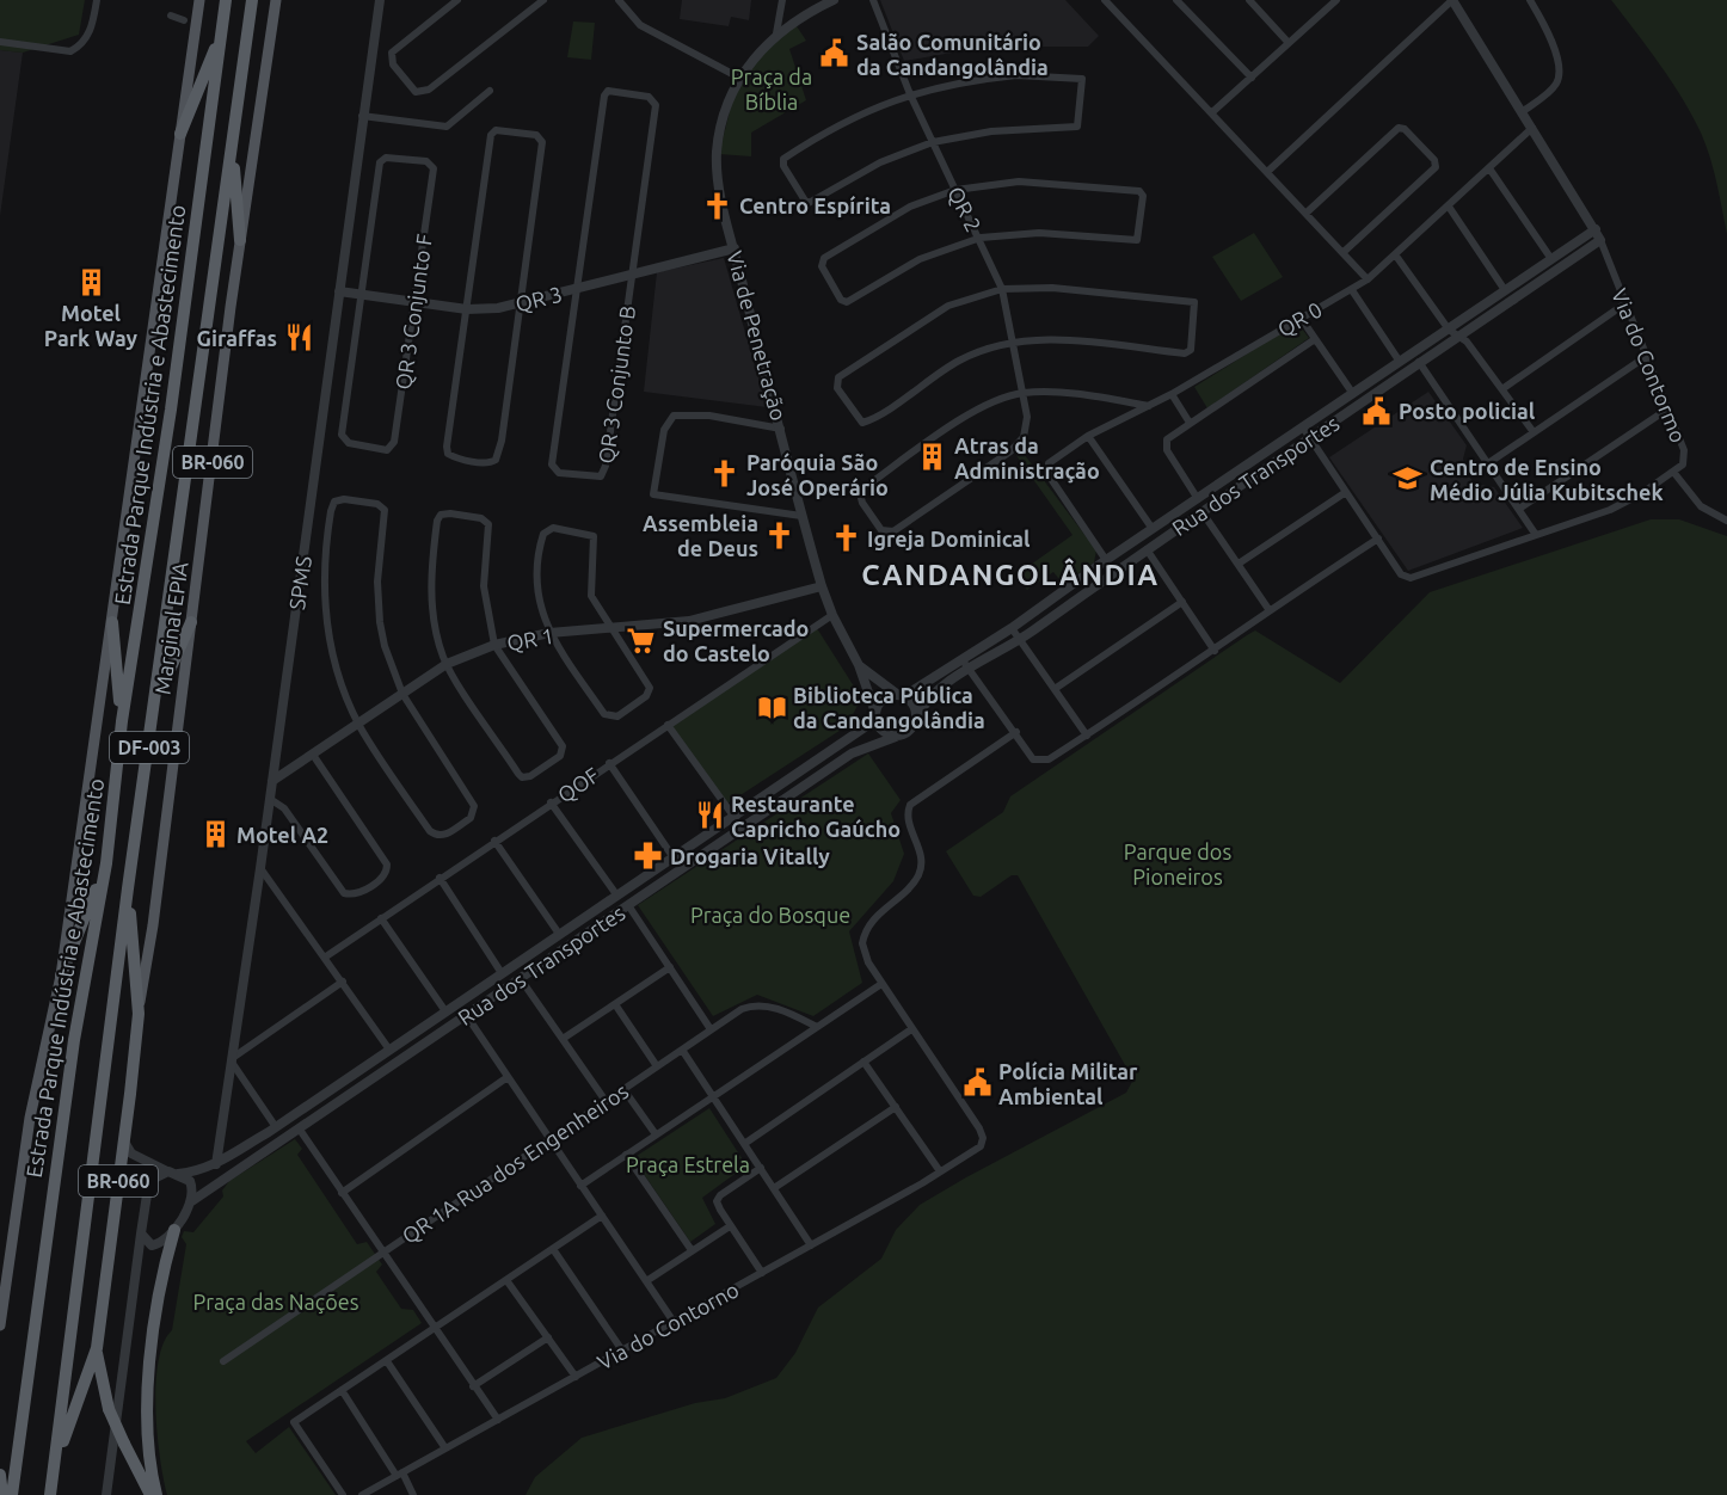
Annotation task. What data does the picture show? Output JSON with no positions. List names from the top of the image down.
{
  "streets": {
    "highway": [
      "Estrada Parque Indústria e Abastecimento",
      "BR-060",
      "Marginal EPIA",
      "DF-003"
    ],
    "street": [
      "QR 2",
      "QR 3",
      "QR 3 Conjunto F",
      "QR 0",
      "Via de Penetração",
      "Via do Contormo",
      "QR 3 Conjunto B",
      "Rua dos Transportes",
      "SPMS",
      "QR 1",
      "QOF",
      "QR 1A Rua dos Engenheiros",
      "Via do Contorno"
    ]
  },
  "crossings": [
    ["QR 3", "QR 3 Conjunto F"],
    ["QR 3", "Via de Penetração"],
    ["QR 3", "QR 3 Conjunto B"],
    ["QR 3", "SPMS"],
    ["QR 0", "Via do Contormo"],
    ["QR 0", "Rua dos Transportes"],
    ["Via de Penetração", "Rua dos Transportes"],
    ["Via de Penetração", "QR 1"],
    ["Via de Penetração", "QOF"],
    ["Via do Contormo", "Rua dos Transportes"],
    ["BR-060", "Marginal EPIA"],
    ["Rua dos Transportes", "SPMS"],
    ["SPMS", "QR 1"]
  ],
  "districts": ["CANDANGOLÂNDIA"],
  "parks": [
    "Praça da Bíblia",
    "Parque dos Pioneiros",
    "Praça do Bosque",
    "Praça Estrela",
    "Praça das Nações"
  ],
  "places": {
    "public building": ["Salão Comunitário da Candangolândia", "Posto policial", "Polícia Militar Ambiental"],
    "church": [
      "Centro Espírita",
      "Paróquia São José Operário",
      "Assembleia de Deus",
      "Igreja Dominical"
    ],
    "building": ["Motel Park Way", "Atras da Administração", "Motel A2"],
    "restaurant": ["Giraffas", "Restaurante Capricho Gaúcho"],
    "school or university": ["Centro de Ensino Médio Júlia Kubitschek"],
    "supermarket": ["Supermercado do Castelo"],
    "library": ["Biblioteca Pública da Candangolândia"],
    "pharmacy": ["Drogaria Vitally"]
  }
}
